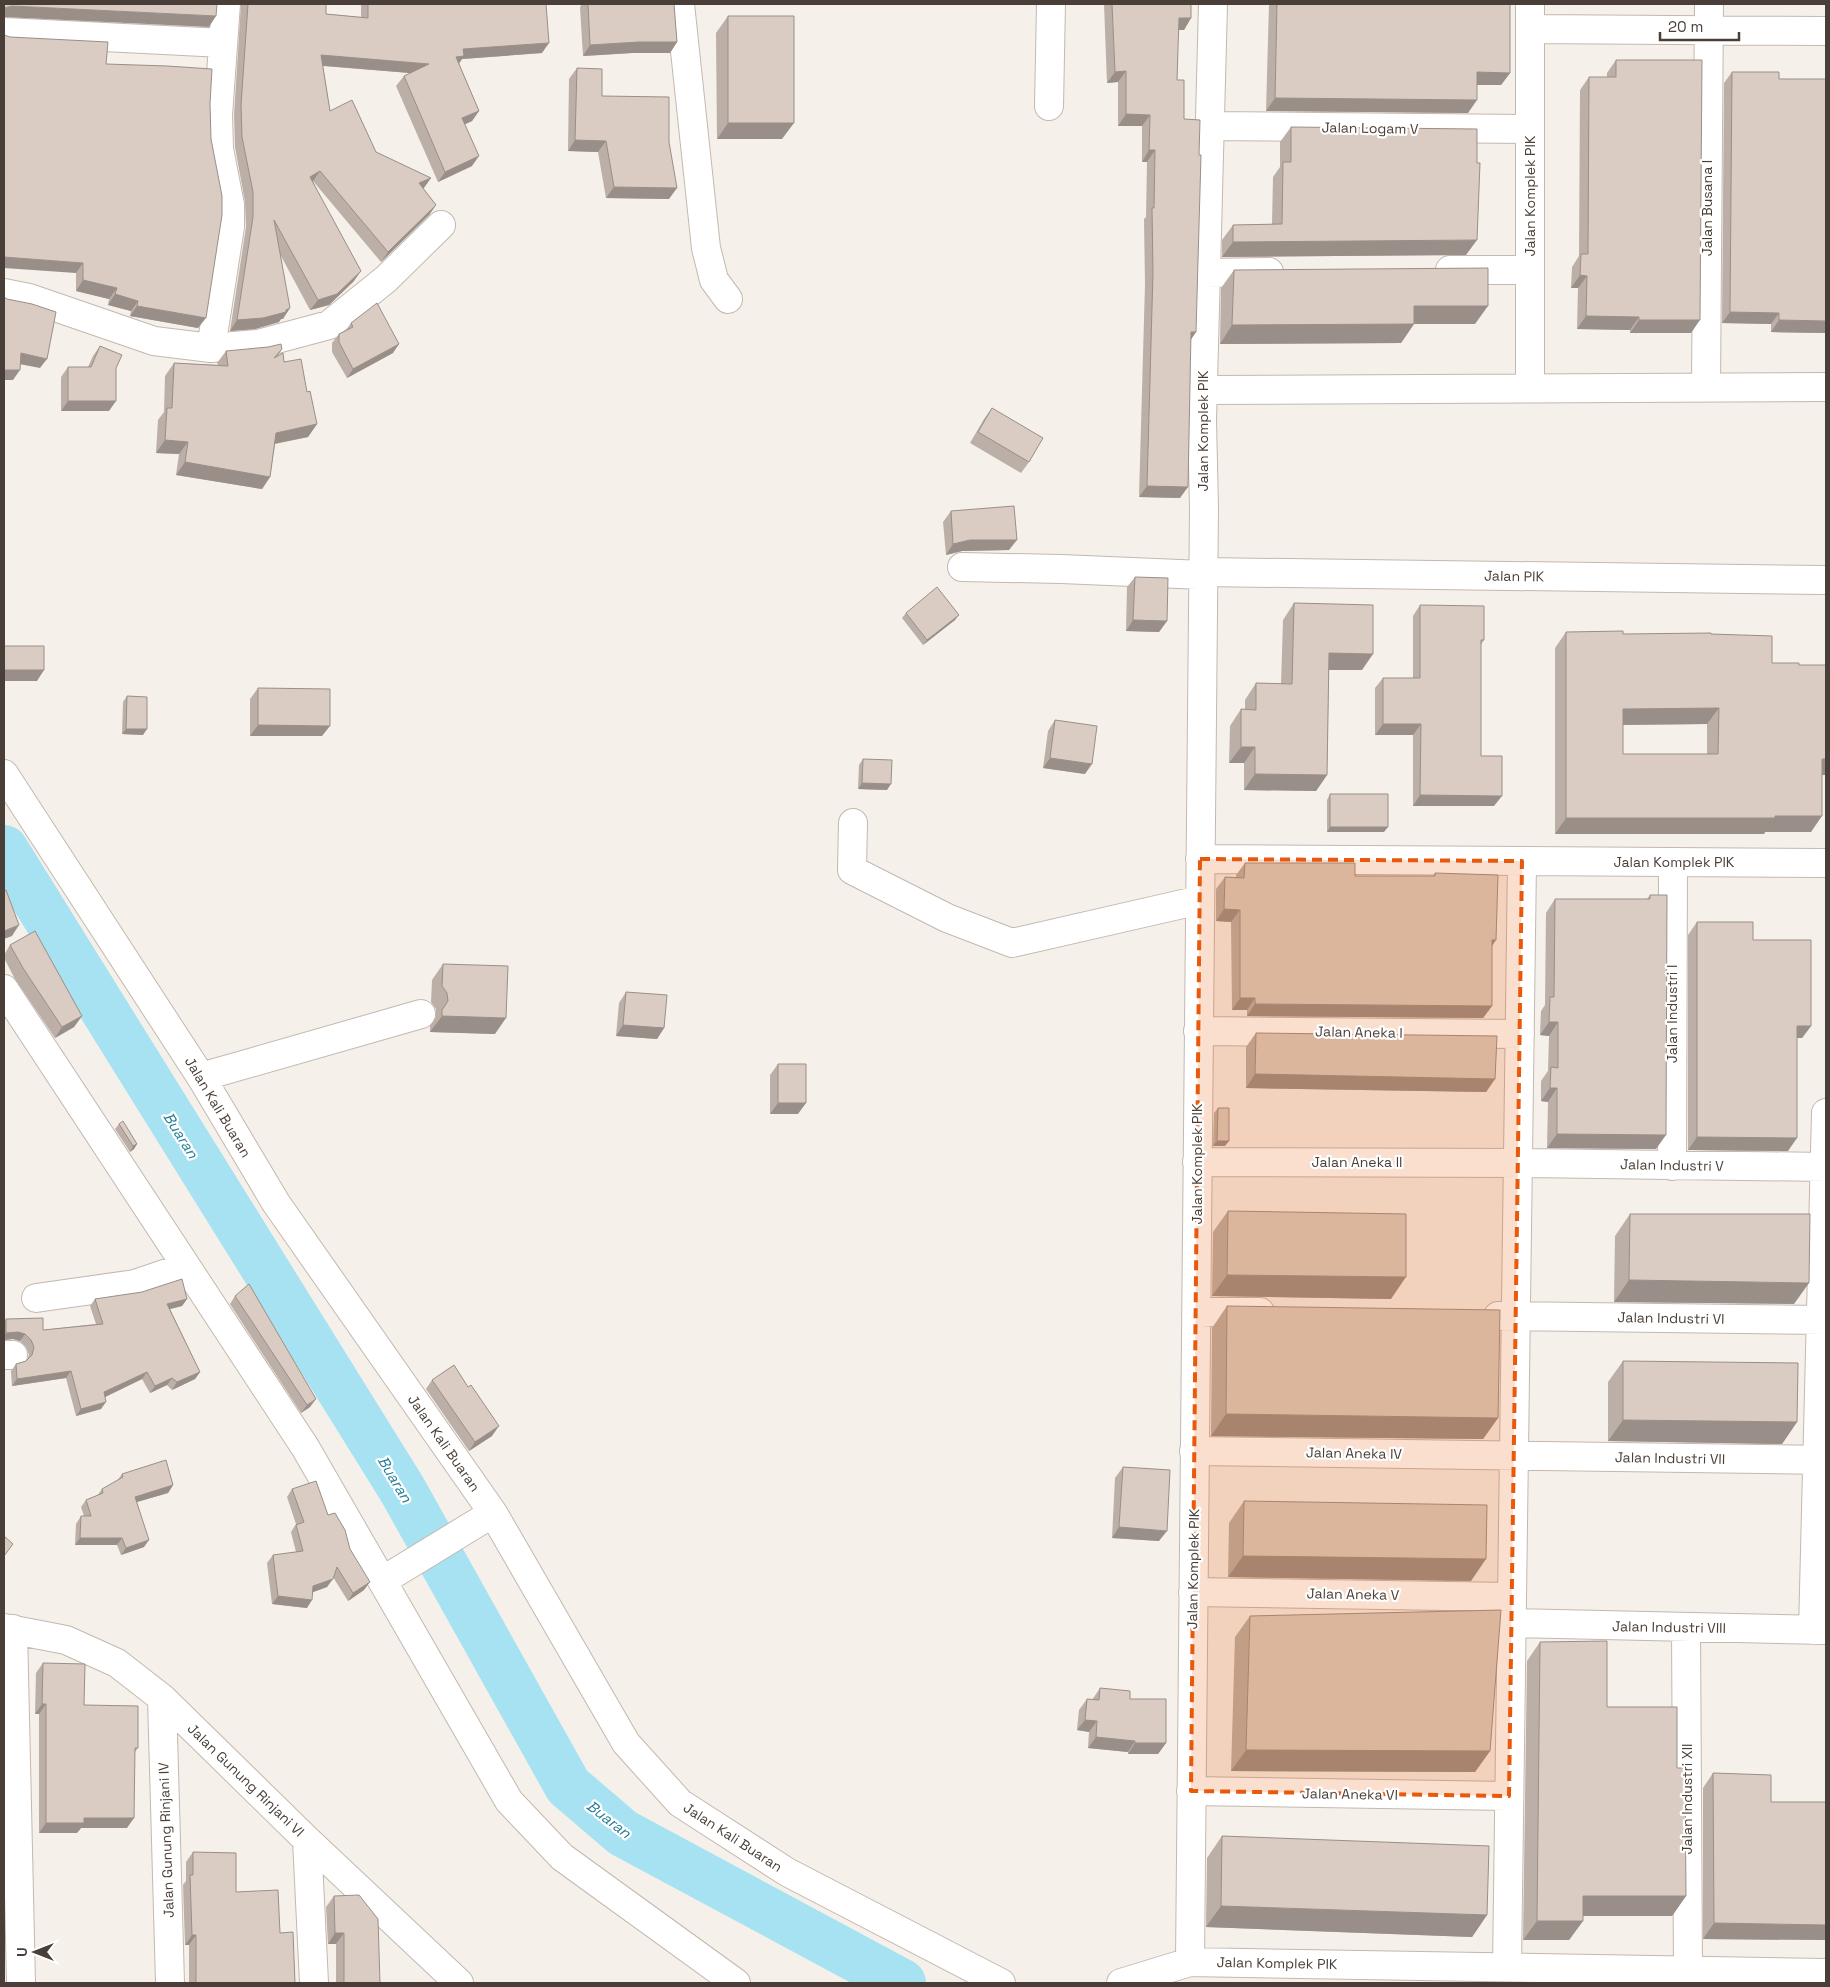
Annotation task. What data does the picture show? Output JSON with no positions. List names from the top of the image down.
{
  "streets": {
    "street": [
      "Jalan Logam V",
      "Jalan Komplek PIK",
      "Jalan Busana I",
      "Jalan PIK",
      "Jalan Industri I",
      "Jalan Aneka I",
      "Jalan Kali Buaran",
      "Jalan Aneka II",
      "Jalan Industri V",
      "Jalan Industri VI",
      "Jalan Aneka IV",
      "Jalan Industri VII",
      "Jalan Aneka V",
      "Jalan Industri VIII",
      "Jalan Gunung Rinjani VI",
      "Jalan Aneka VI",
      "Jalan Industri XII",
      "Jalan Gunung Rinjani IV"
    ]
  },
  "crossings": [
    ["Jalan Logam V", "Jalan Komplek PIK"],
    ["Jalan Komplek PIK", "Jalan PIK"],
    ["Jalan Komplek PIK", "Jalan Industri I"],
    ["Jalan Komplek PIK", "Jalan Aneka I"],
    ["Jalan Komplek PIK", "Jalan Aneka II"],
    ["Jalan Komplek PIK", "Jalan Aneka IV"],
    ["Jalan Komplek PIK", "Jalan Aneka V"],
    ["Jalan Komplek PIK", "Jalan Aneka VI"],
    ["Jalan Komplek PIK", "Jalan Industri XII"],
    ["Jalan Industri I", "Jalan Industri V"],
    ["Jalan Aneka II", "Jalan Industri V"],
    ["Jalan Aneka IV", "Jalan Industri VII"],
    ["Jalan Aneka V", "Jalan Industri VIII"],
    ["Jalan Industri VIII", "Jalan Industri XII"],
    ["Jalan Gunung Rinjani VI", "Jalan Gunung Rinjani IV"]
  ],
  "water": ["Buaran"],
  "scale_bar": "20 m",
  "north": "left"
}
